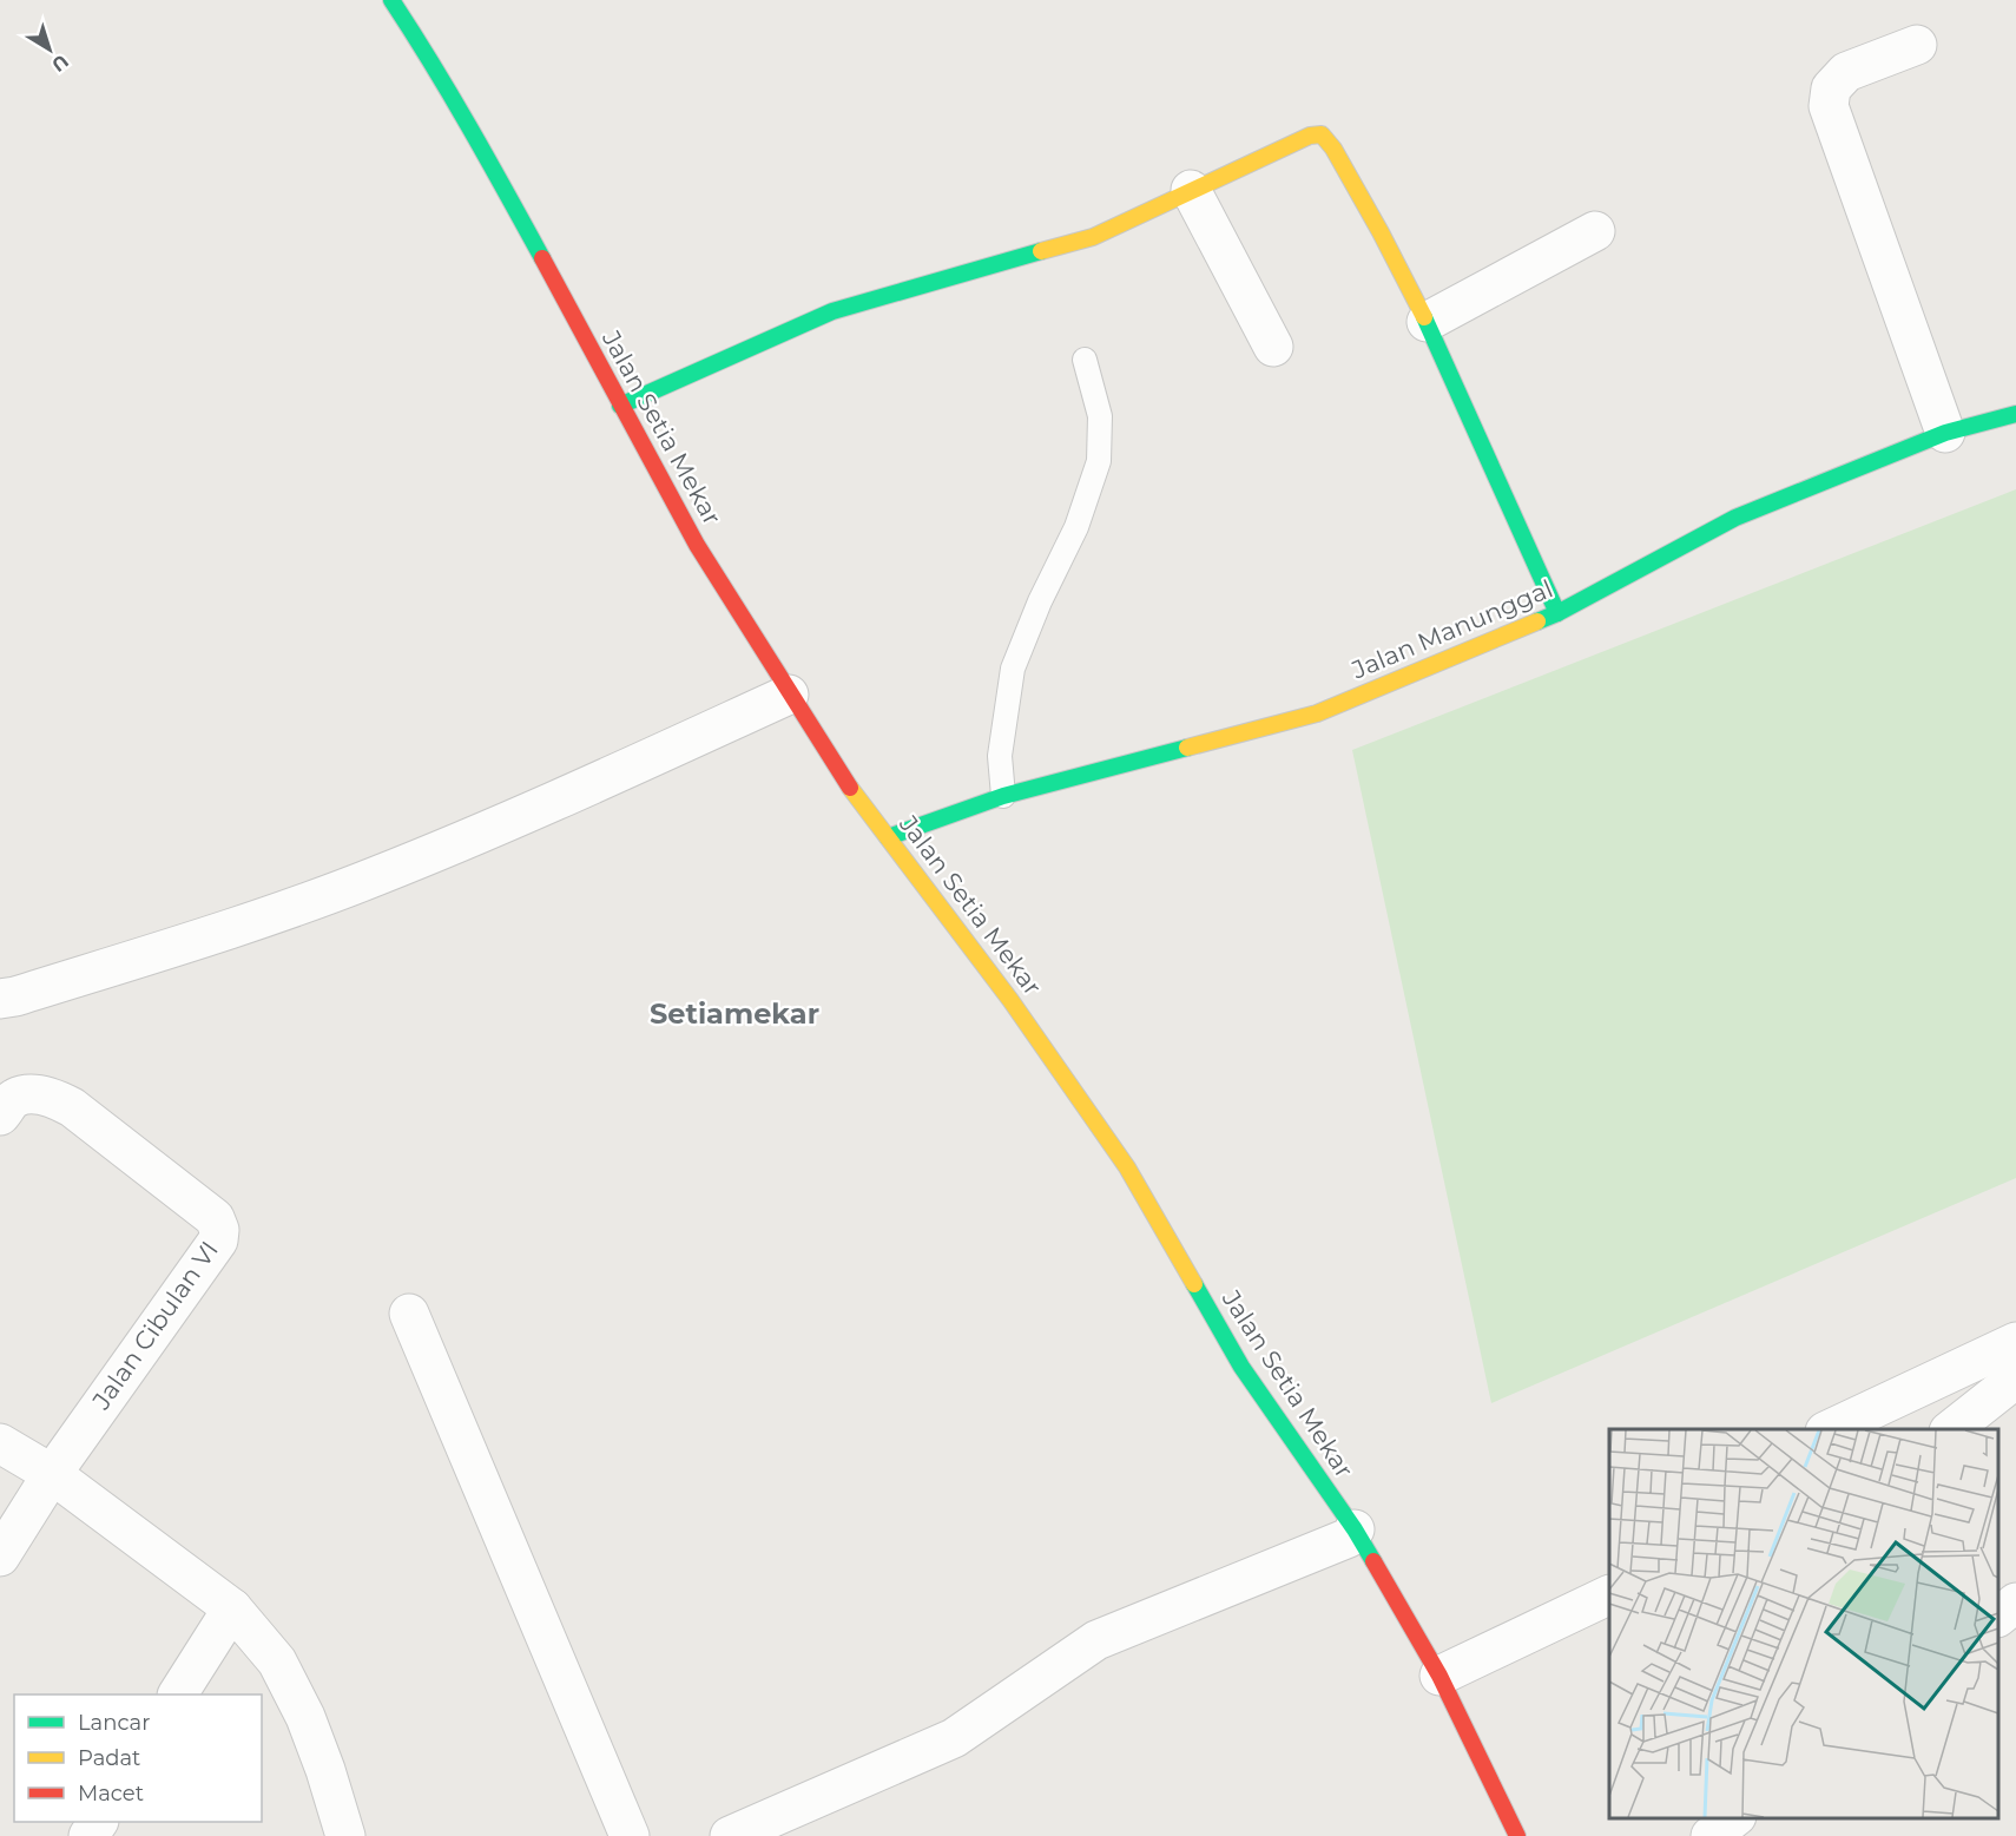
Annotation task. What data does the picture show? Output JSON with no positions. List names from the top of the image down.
{
  "streets": {
    "street": ["Jalan Setia Mekar", "Jalan Manunggal", "Jalan Cibulan VI"]
  },
  "crossings": [
    ["Jalan Setia Mekar", "Jalan Manunggal"]
  ],
  "districts": ["Setiamekar"],
  "legend": ["Lancar", "Padat", "Macet"],
  "north": "bottom right"
}
